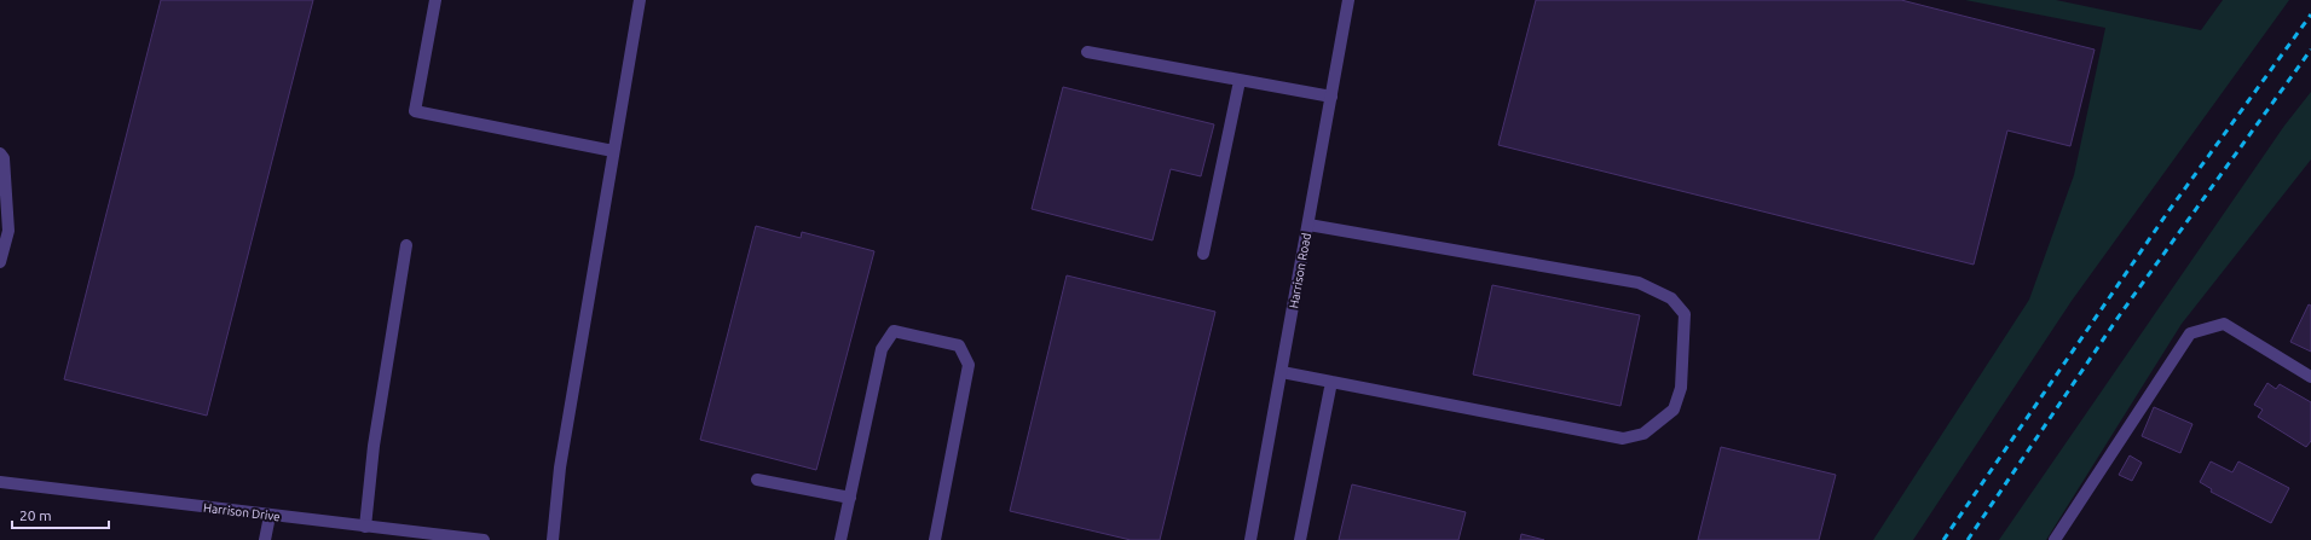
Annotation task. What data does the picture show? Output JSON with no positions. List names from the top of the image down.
{
  "streets": {
    "street": ["Harrison Road", "Harrison Drive"]
  },
  "scale_bar": "20 m"
}
